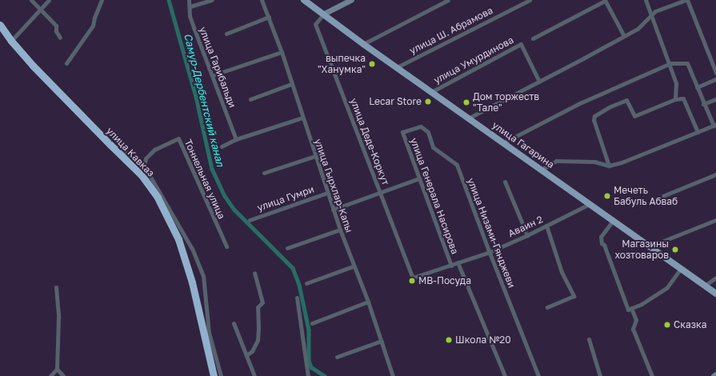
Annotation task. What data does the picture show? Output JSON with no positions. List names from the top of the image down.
{
  "streets": {
    "highway": ["улица Кавказ"],
    "main road": ["улица Гагарина"],
    "street": [
      "улица Ш. Абрамова",
      "улица Умурдинова",
      "улица Гарибальди",
      "улица Деде-Коркут",
      "Тоннельная улица",
      "улица Гырхлар-Капы",
      "улица Генерала Насирова",
      "улица Гумри",
      "Аваин 2",
      "улица Низами-Гянджеви"
    ]
  },
  "crossings": [
    ["улица Ш. Абрамова", "улица Гагарина"],
    ["улица Умурдинова", "улица Гагарина"],
    ["улица Деде-Коркут", "улица Гагарина"],
    ["улица Деде-Коркут", "Аваин 2"],
    ["улица Гагарина", "Аваин 2"],
    ["улица Гырхлар-Капы", "улица Гумри"],
    ["улица Генерала Насирова", "Аваин 2"],
    ["улица Генерала Насирова", "улица Низами-Гянджеви"],
    ["Аваин 2", "улица Низами-Гянджеви"]
  ],
  "water": ["Самур-Дербентский канал"],
  "places": [
    "выпечка \"Ханумка\"",
    "Lecar Store",
    "Дом торжеств \"Тале\"",
    "Мечеть Бабуль Абваб",
    "Магазины хозтоваров",
    "МВ-Посуда",
    "Сказка",
    "Школа №20"
  ]
}
